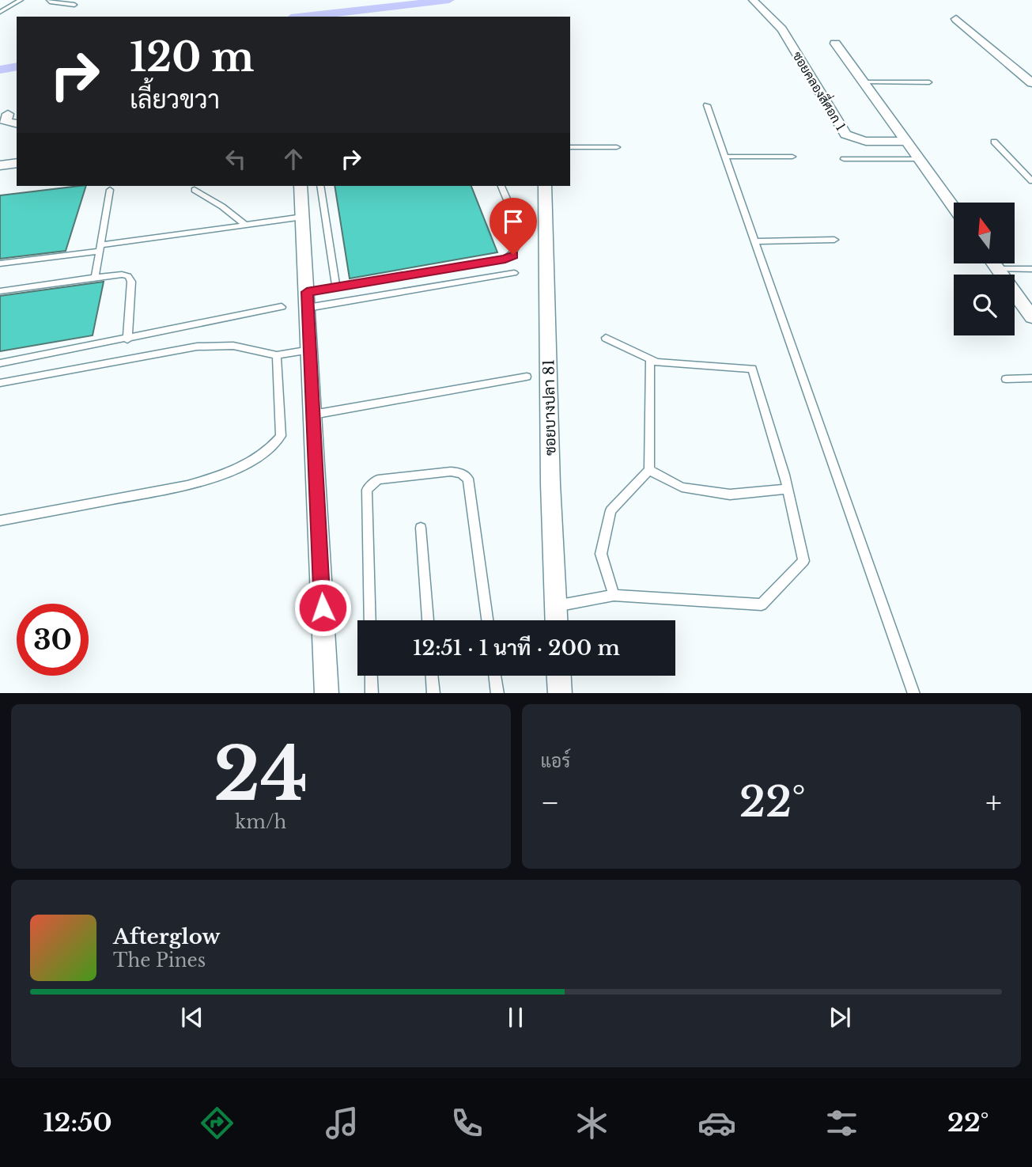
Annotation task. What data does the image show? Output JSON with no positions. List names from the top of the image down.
{
  "streets": {
    "street": ["ซอยคลองสี่ศอก 1", "ซอยบางปลา 81"]
  },
  "north": "top",
  "page": {
    "turn": ["120 m", "เลี้ยวขวา"],
    "limit": "30",
    "trip": "12:51 · 1 นาที · 200 m",
    "tile": [
      ["24", "km/h"],
      "แอร์"
    ],
    "heat": ["−", "22°", "+"],
    "song": ["Afterglow", "The Pines"],
    "tabs": ["12:50", "22°"]
  }
}
